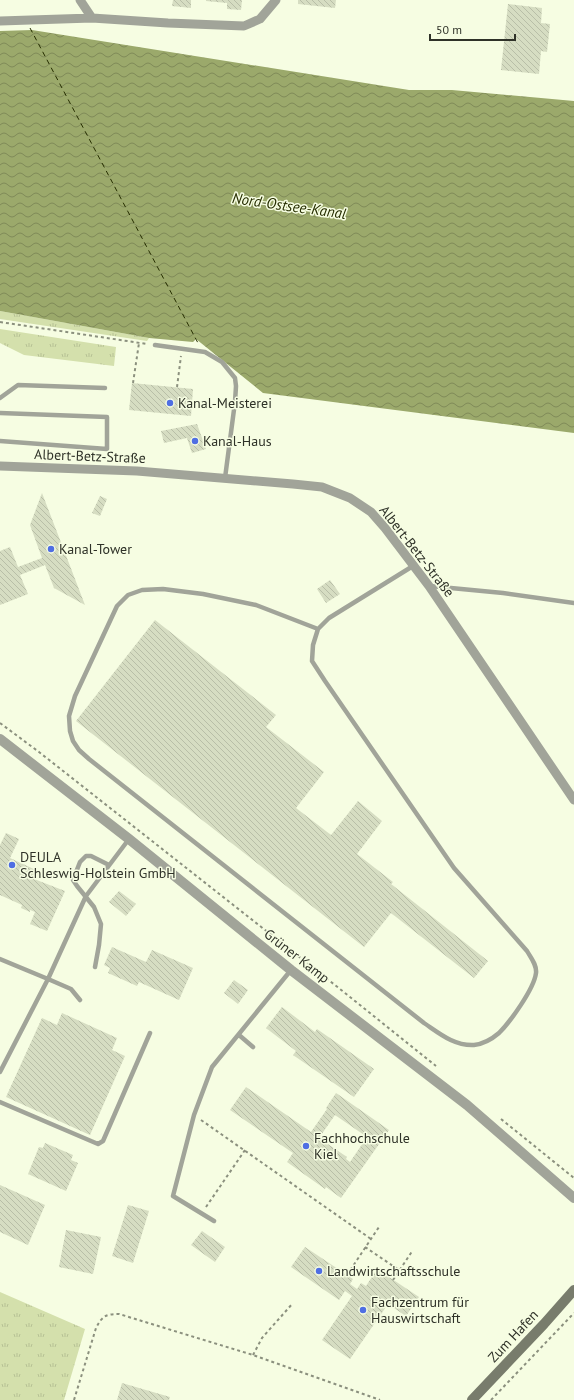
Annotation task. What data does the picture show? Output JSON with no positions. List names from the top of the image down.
{
  "streets": {
    "main road": ["Zum Hafen"],
    "street": ["Albert-Betz-Straße", "Grüner Kamp"]
  },
  "water": ["Nord-Ostsee-Kanal"],
  "places": [
    "Kanal-Meisterei",
    "Kanal-Haus",
    "Kanal-Tower",
    "DEULA Schleswig-Holstein GmbH",
    "Fachhochschule Kiel",
    "Landwirtschaftsschule",
    "Fachzentrum für Hauswirtschaft"
  ],
  "scale_bar": "50 m"
}
